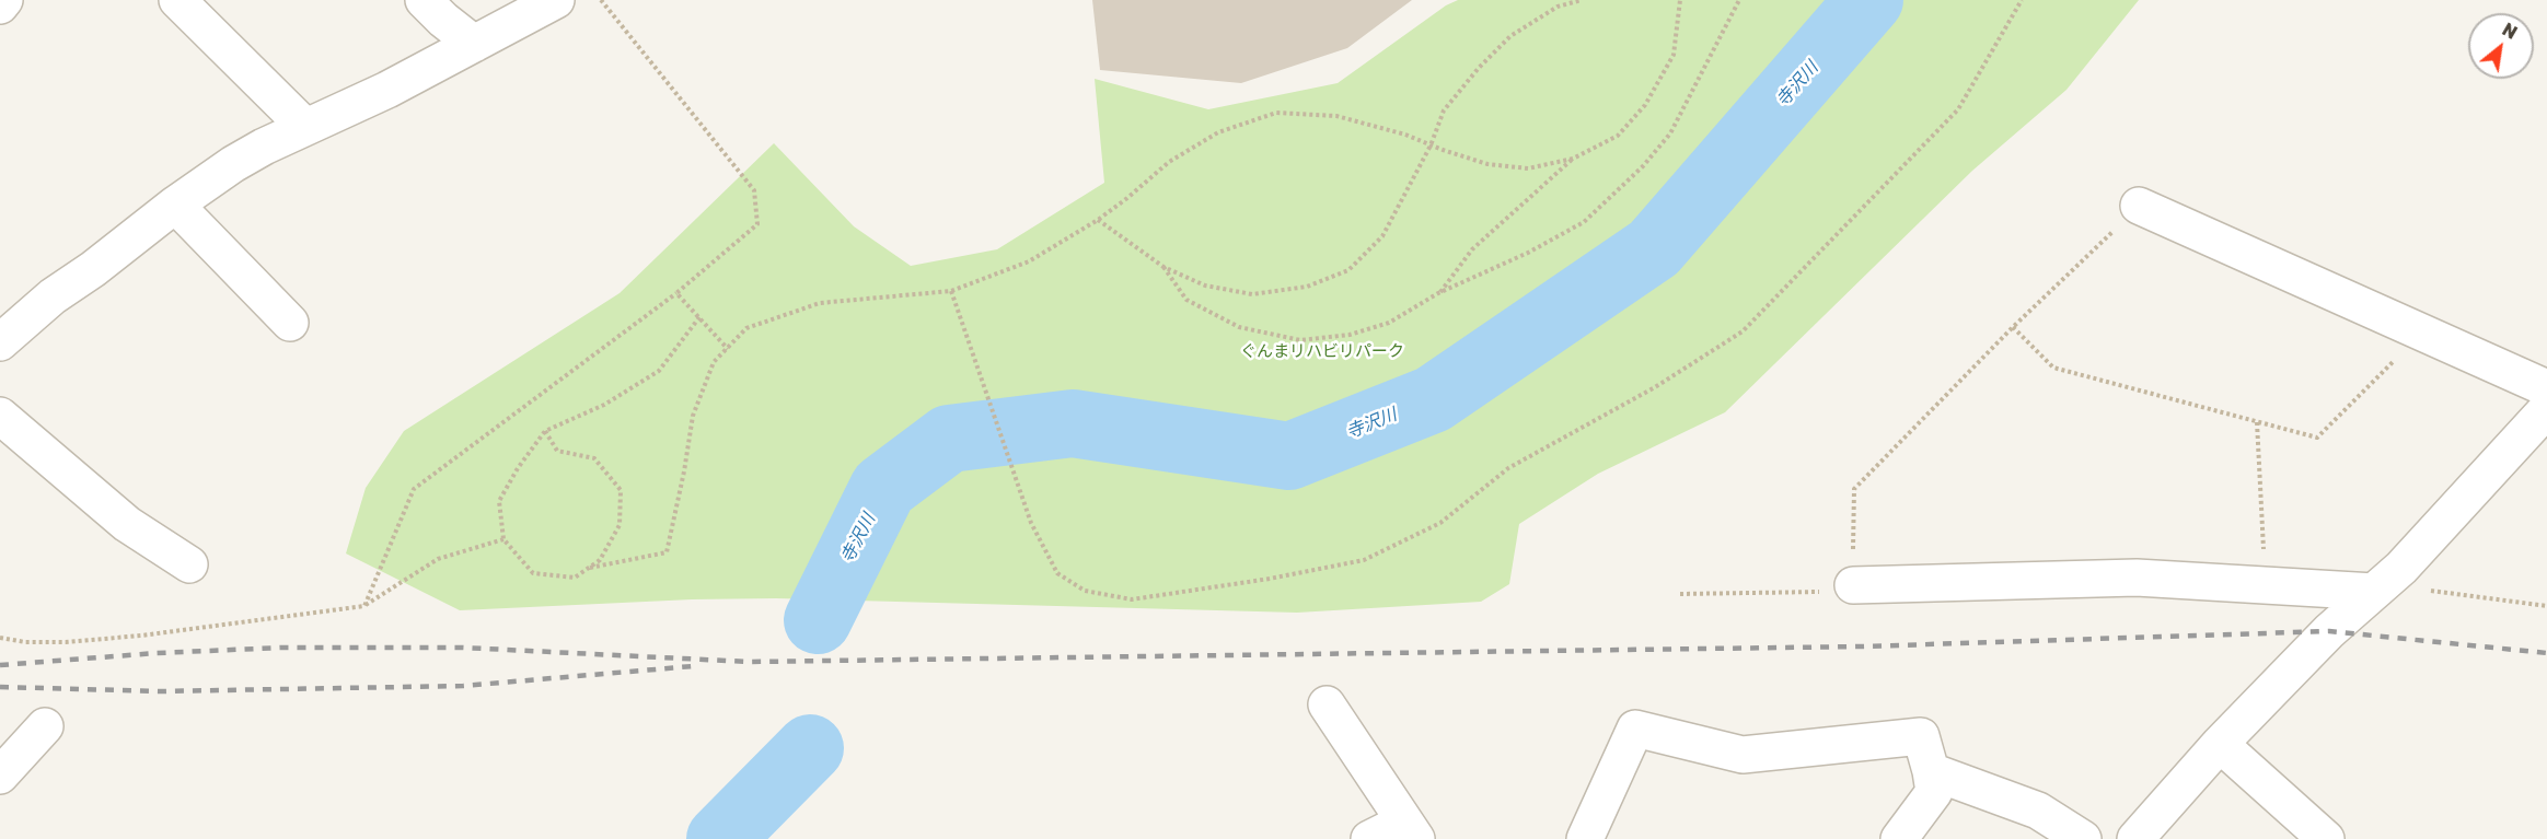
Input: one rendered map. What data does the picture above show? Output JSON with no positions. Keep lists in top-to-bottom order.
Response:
{
  "water": ["寺沢川"],
  "parks": ["ぐんまリハビリパーク"],
  "north": "top right"
}
